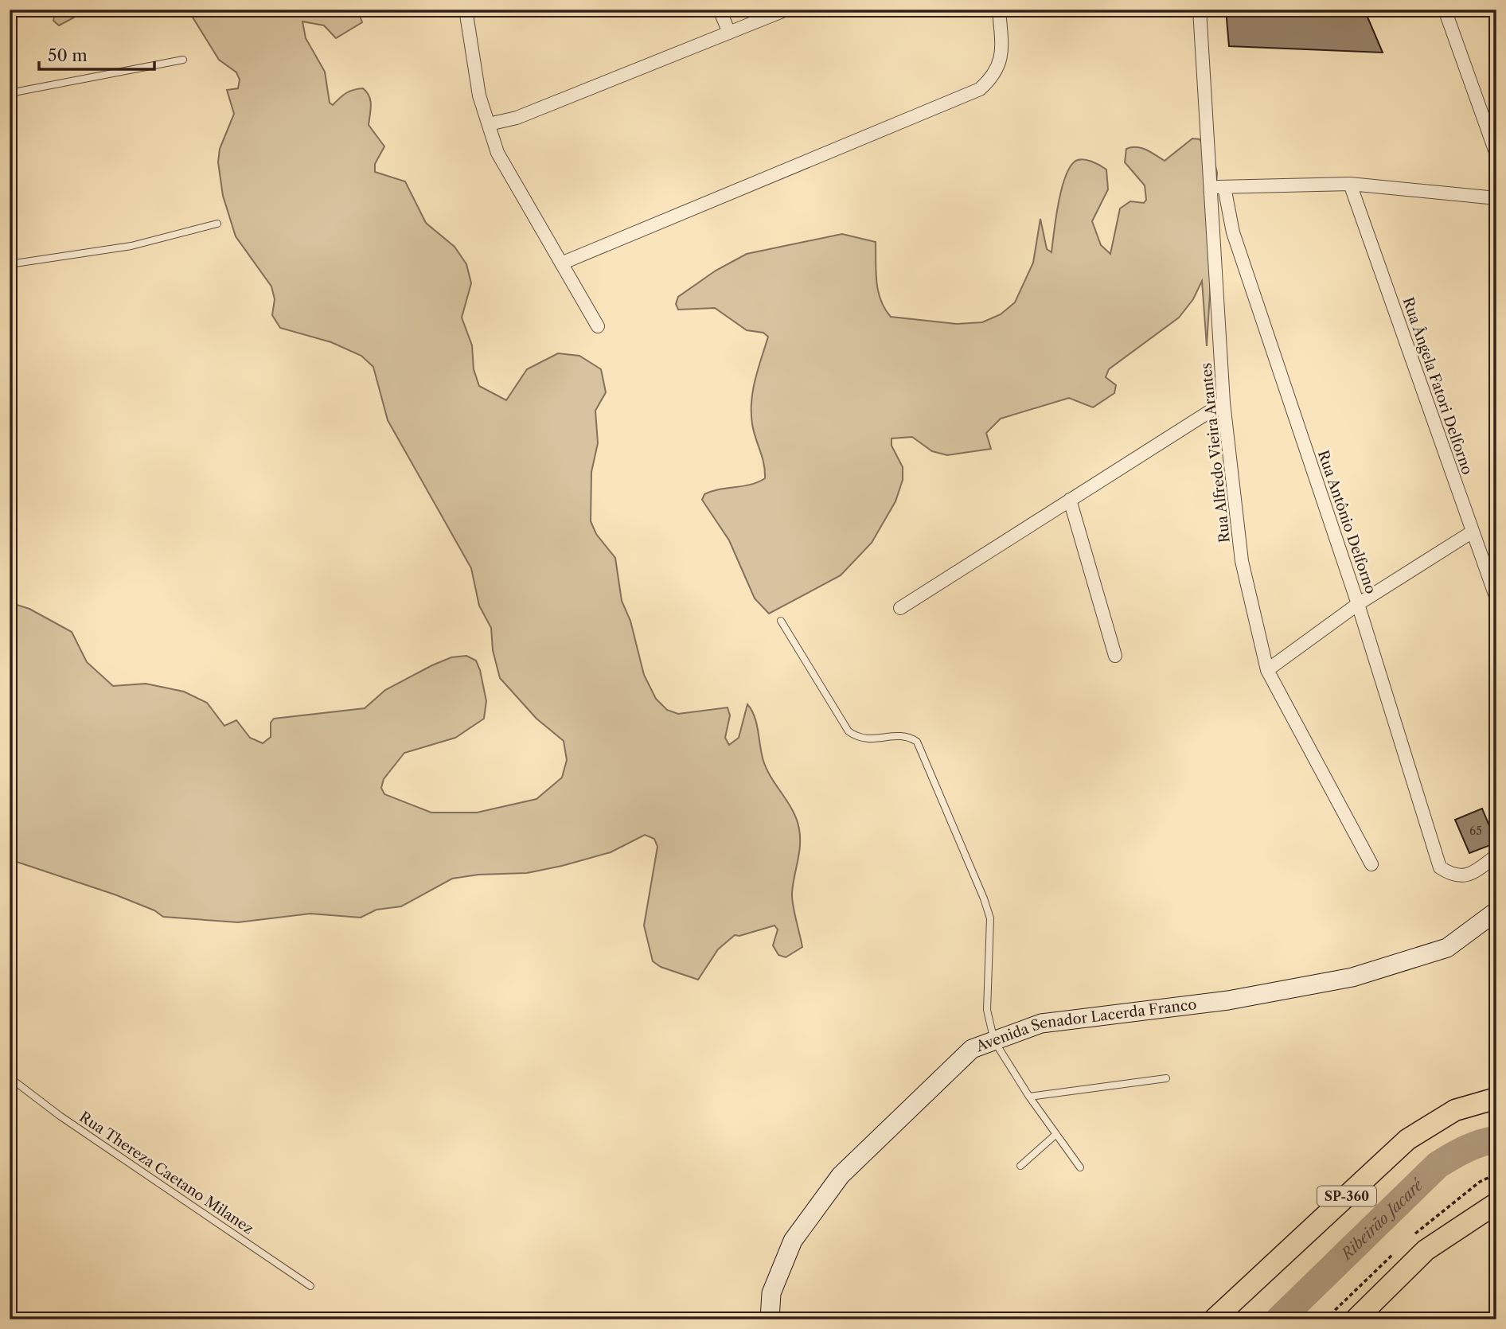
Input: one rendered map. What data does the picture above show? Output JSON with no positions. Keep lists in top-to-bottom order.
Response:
{
  "streets": {
    "main road": ["Avenida Senador Lacerda Franco", "SP-360"],
    "street": ["Rua Ângela Fatori Delforno", "Rua Alfredo Vieira Arantes", "Rua Antônio Delforno"],
    "lane": ["Rua Thereza Caetano Milanez"]
  },
  "water": ["Ribeirão Jacaré"],
  "house_numbers": ["65"],
  "scale_bar": "50 m"
}
